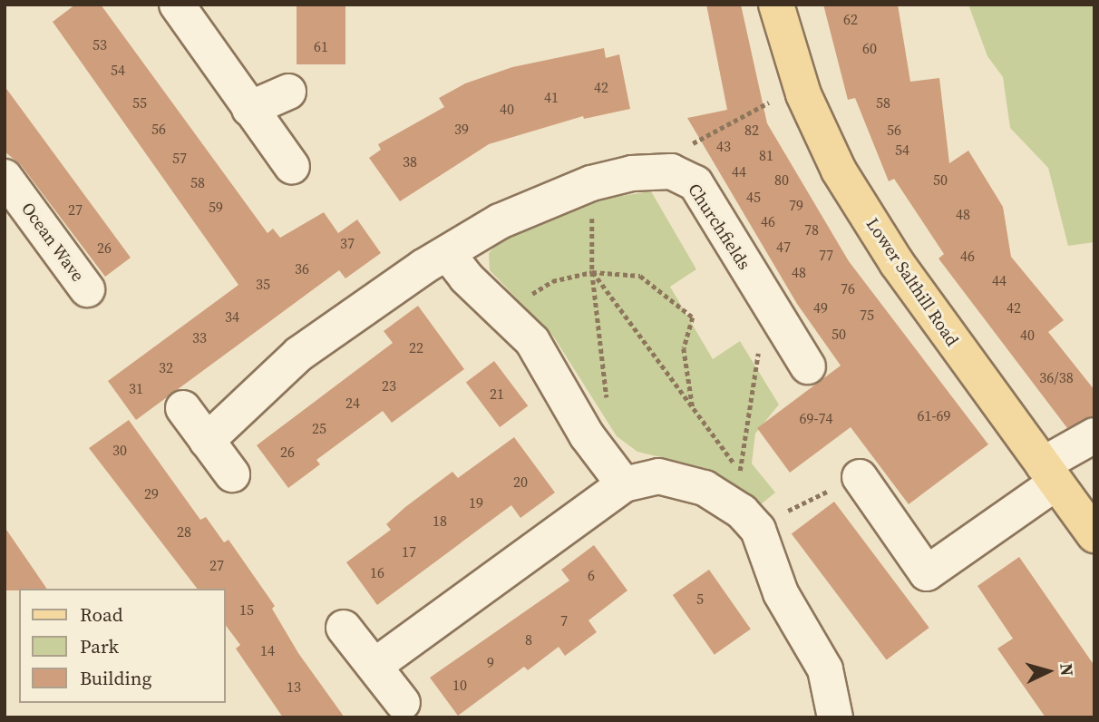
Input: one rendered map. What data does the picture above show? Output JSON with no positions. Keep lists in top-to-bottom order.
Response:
{
  "streets": {
    "main road": ["Lower Salthill Road"],
    "street": ["Churchfields", "Ocean Wave"]
  },
  "house_numbers": [
    "62",
    "53",
    "61",
    "60",
    "54",
    "42",
    "41",
    "55",
    "58",
    "40",
    "56",
    "39",
    "82",
    "56",
    "43",
    "54",
    "81",
    "57",
    "38",
    "44",
    "80",
    "50",
    "58",
    "45",
    "79",
    "59",
    "27",
    "48",
    "46",
    "78",
    "37",
    "47",
    "26",
    "77",
    "46",
    "36",
    "48",
    "44",
    "35",
    "76",
    "49",
    "42",
    "75",
    "34",
    "50",
    "40",
    "33",
    "22",
    "32",
    "36/38",
    "23",
    "31",
    "21",
    "24",
    "61-69",
    "69-74",
    "25",
    "30",
    "26",
    "20",
    "29",
    "19",
    "18",
    "28",
    "17",
    "27",
    "16",
    "6",
    "5",
    "15",
    "7",
    "8",
    "14",
    "9",
    "10",
    "13"
  ],
  "legend": ["Road", "Park", "Building"],
  "north": "right"
}
